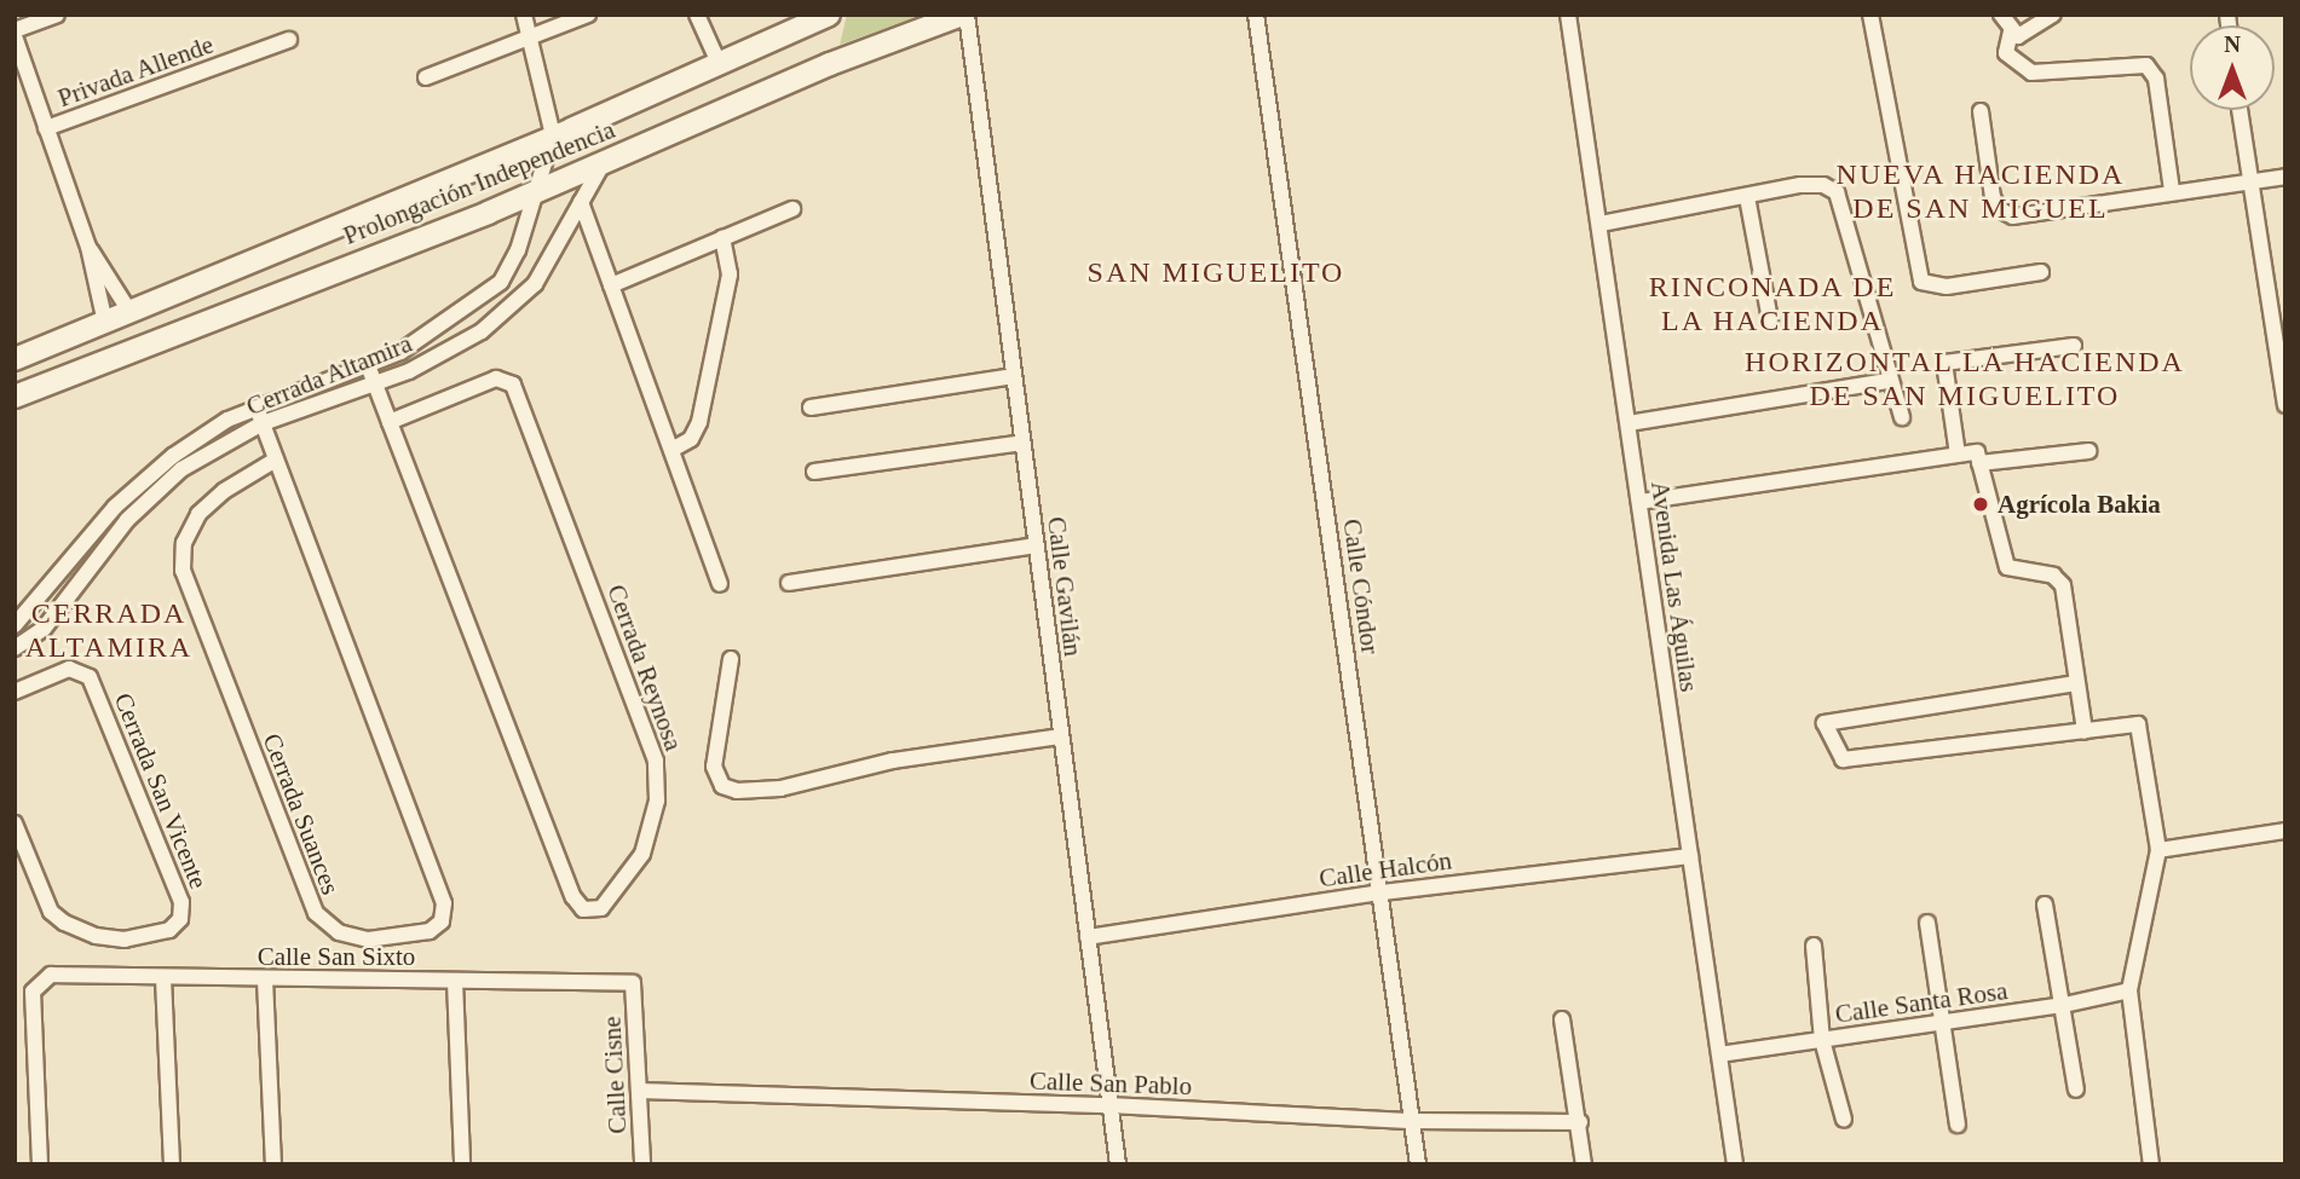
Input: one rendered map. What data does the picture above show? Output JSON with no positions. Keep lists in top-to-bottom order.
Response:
{
  "streets": {
    "street": [
      "Privada Allende",
      "Prolongación Independencia",
      "Cerrada Altamira",
      "Calle Gavilán",
      "Calle Cóndor",
      "Avenida Las Águilas",
      "Cerrada Reynosa",
      "Cerrada San Vicente",
      "Cerrada Suances",
      "Calle Halcón",
      "Calle San Sixto",
      "Calle Santa Rosa",
      "Calle Cisne",
      "Calle San Pablo"
    ]
  },
  "crossings": [
    ["Prolongación Independencia", "Cerrada Altamira"],
    ["Prolongación Independencia", "Calle Gavilán"],
    ["Cerrada Altamira", "Cerrada Reynosa"],
    ["Cerrada Altamira", "Cerrada Suances"],
    ["Calle Gavilán", "Calle Halcón"],
    ["Calle Gavilán", "Calle San Pablo"],
    ["Calle Cóndor", "Calle Halcón"],
    ["Calle Cóndor", "Calle San Pablo"],
    ["Avenida Las Águilas", "Calle Halcón"],
    ["Avenida Las Águilas", "Calle Santa Rosa"],
    ["Calle San Sixto", "Calle Cisne"],
    ["Calle Cisne", "Calle San Pablo"]
  ],
  "districts": [
    "NUEVA HACIENDA DE SAN MIGUEL",
    "SAN MIGUELITO",
    "RINCONADA DE LA HACIENDA",
    "HORIZONTAL LA HACIENDA DE SAN MIGUELITO",
    "CERRADA ALTAMIRA"
  ],
  "places": ["Agrícola Bakia"],
  "north": "top"
}
